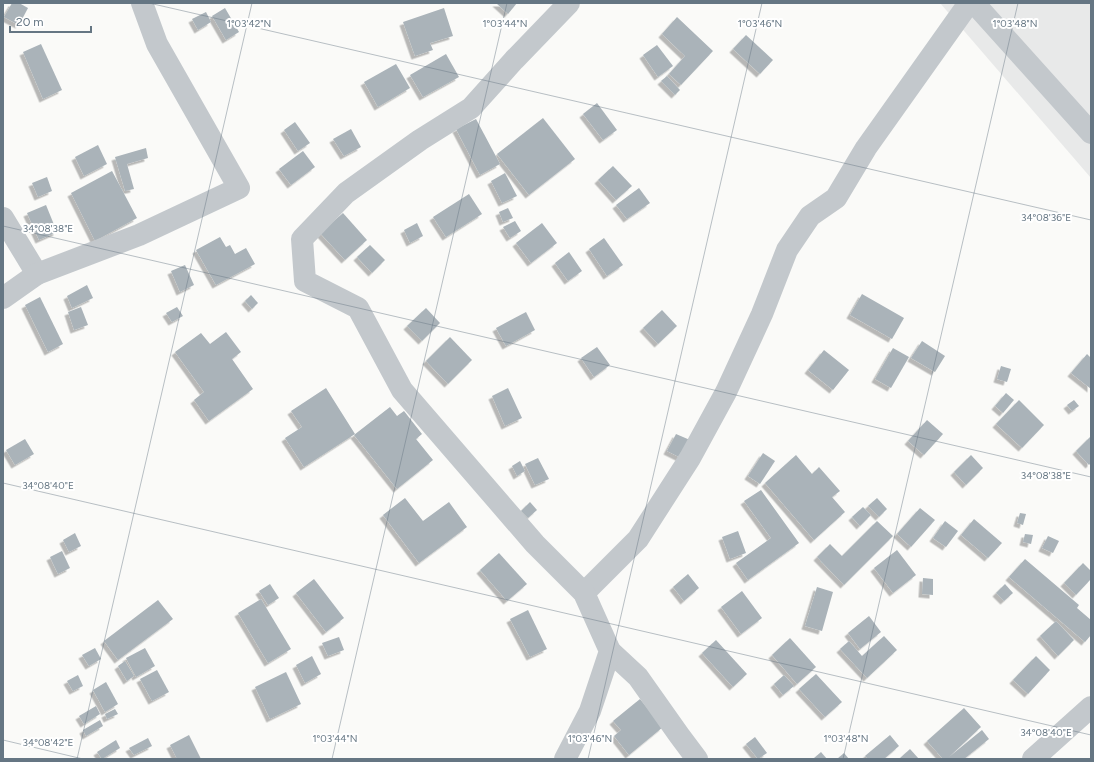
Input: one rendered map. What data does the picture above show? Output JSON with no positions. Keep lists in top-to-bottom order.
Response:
{
  "scale_bar": "20 m",
  "coordinates": [
    "1°03'42\"N",
    "1°03'44\"N",
    "1°03'46\"N",
    "1°03'48\"N",
    "34°08'36\"E",
    "34°08'38\"E",
    "34°08'40\"E",
    "34°08'42\"E"
  ]
}
